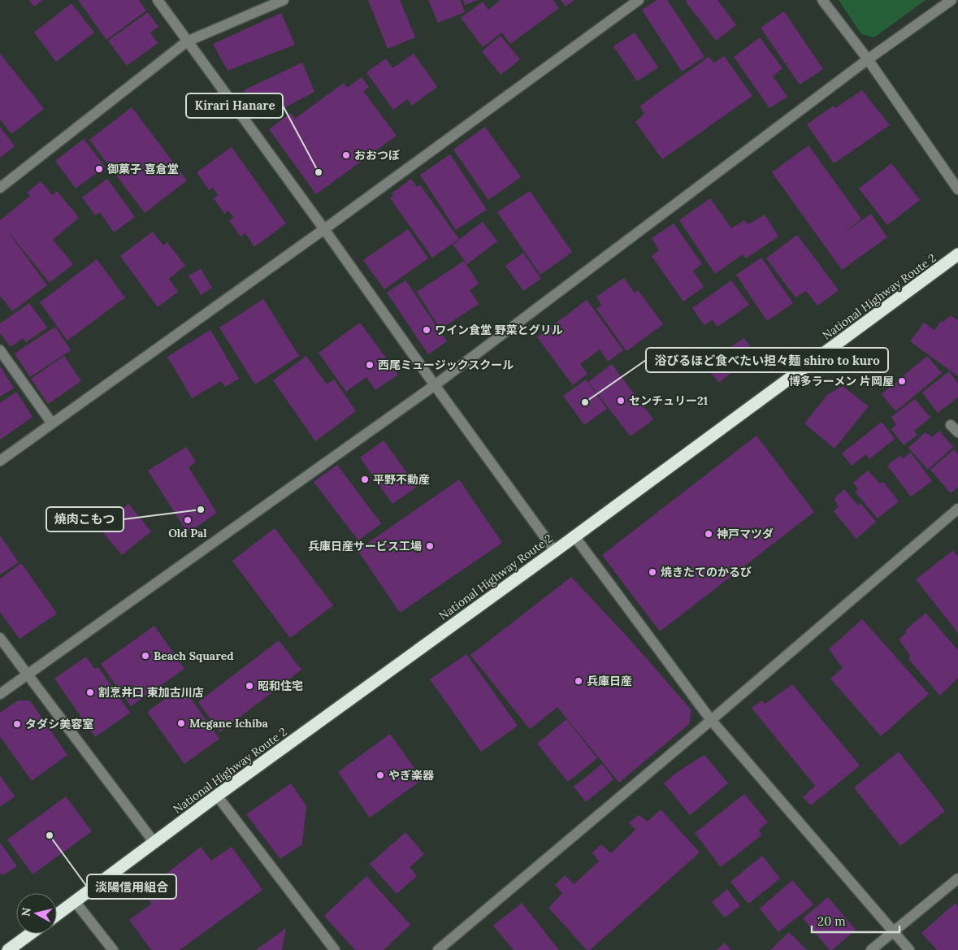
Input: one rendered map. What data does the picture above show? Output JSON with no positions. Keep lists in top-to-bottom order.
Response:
{
  "streets": {
    "highway": ["National Highway Route 2"]
  },
  "places": [
    "おおつぼ",
    "御菓子 喜倉堂",
    "Kirari Hanare",
    "ワイン食堂 野菜とグリル",
    "西尾ミュージックスクール",
    "博多ラーメン 片岡屋",
    "センチュリー21",
    "浴びるほど食べたい担々麺 shiro to kuro",
    "平野不動産",
    "焼肉こもつ",
    "Old Pal",
    "神戸マツダ",
    "兵庫日産サービス工場",
    "焼きたてのかるび",
    "Beach Squared",
    "兵庫日産",
    "昭和住宅",
    "割烹井口 東加古川店",
    "Megane Ichiba",
    "タダシ美容室",
    "やぎ楽器",
    "淡陽信用組合"
  ],
  "scale_bar": "20 m",
  "north": "left"
}
